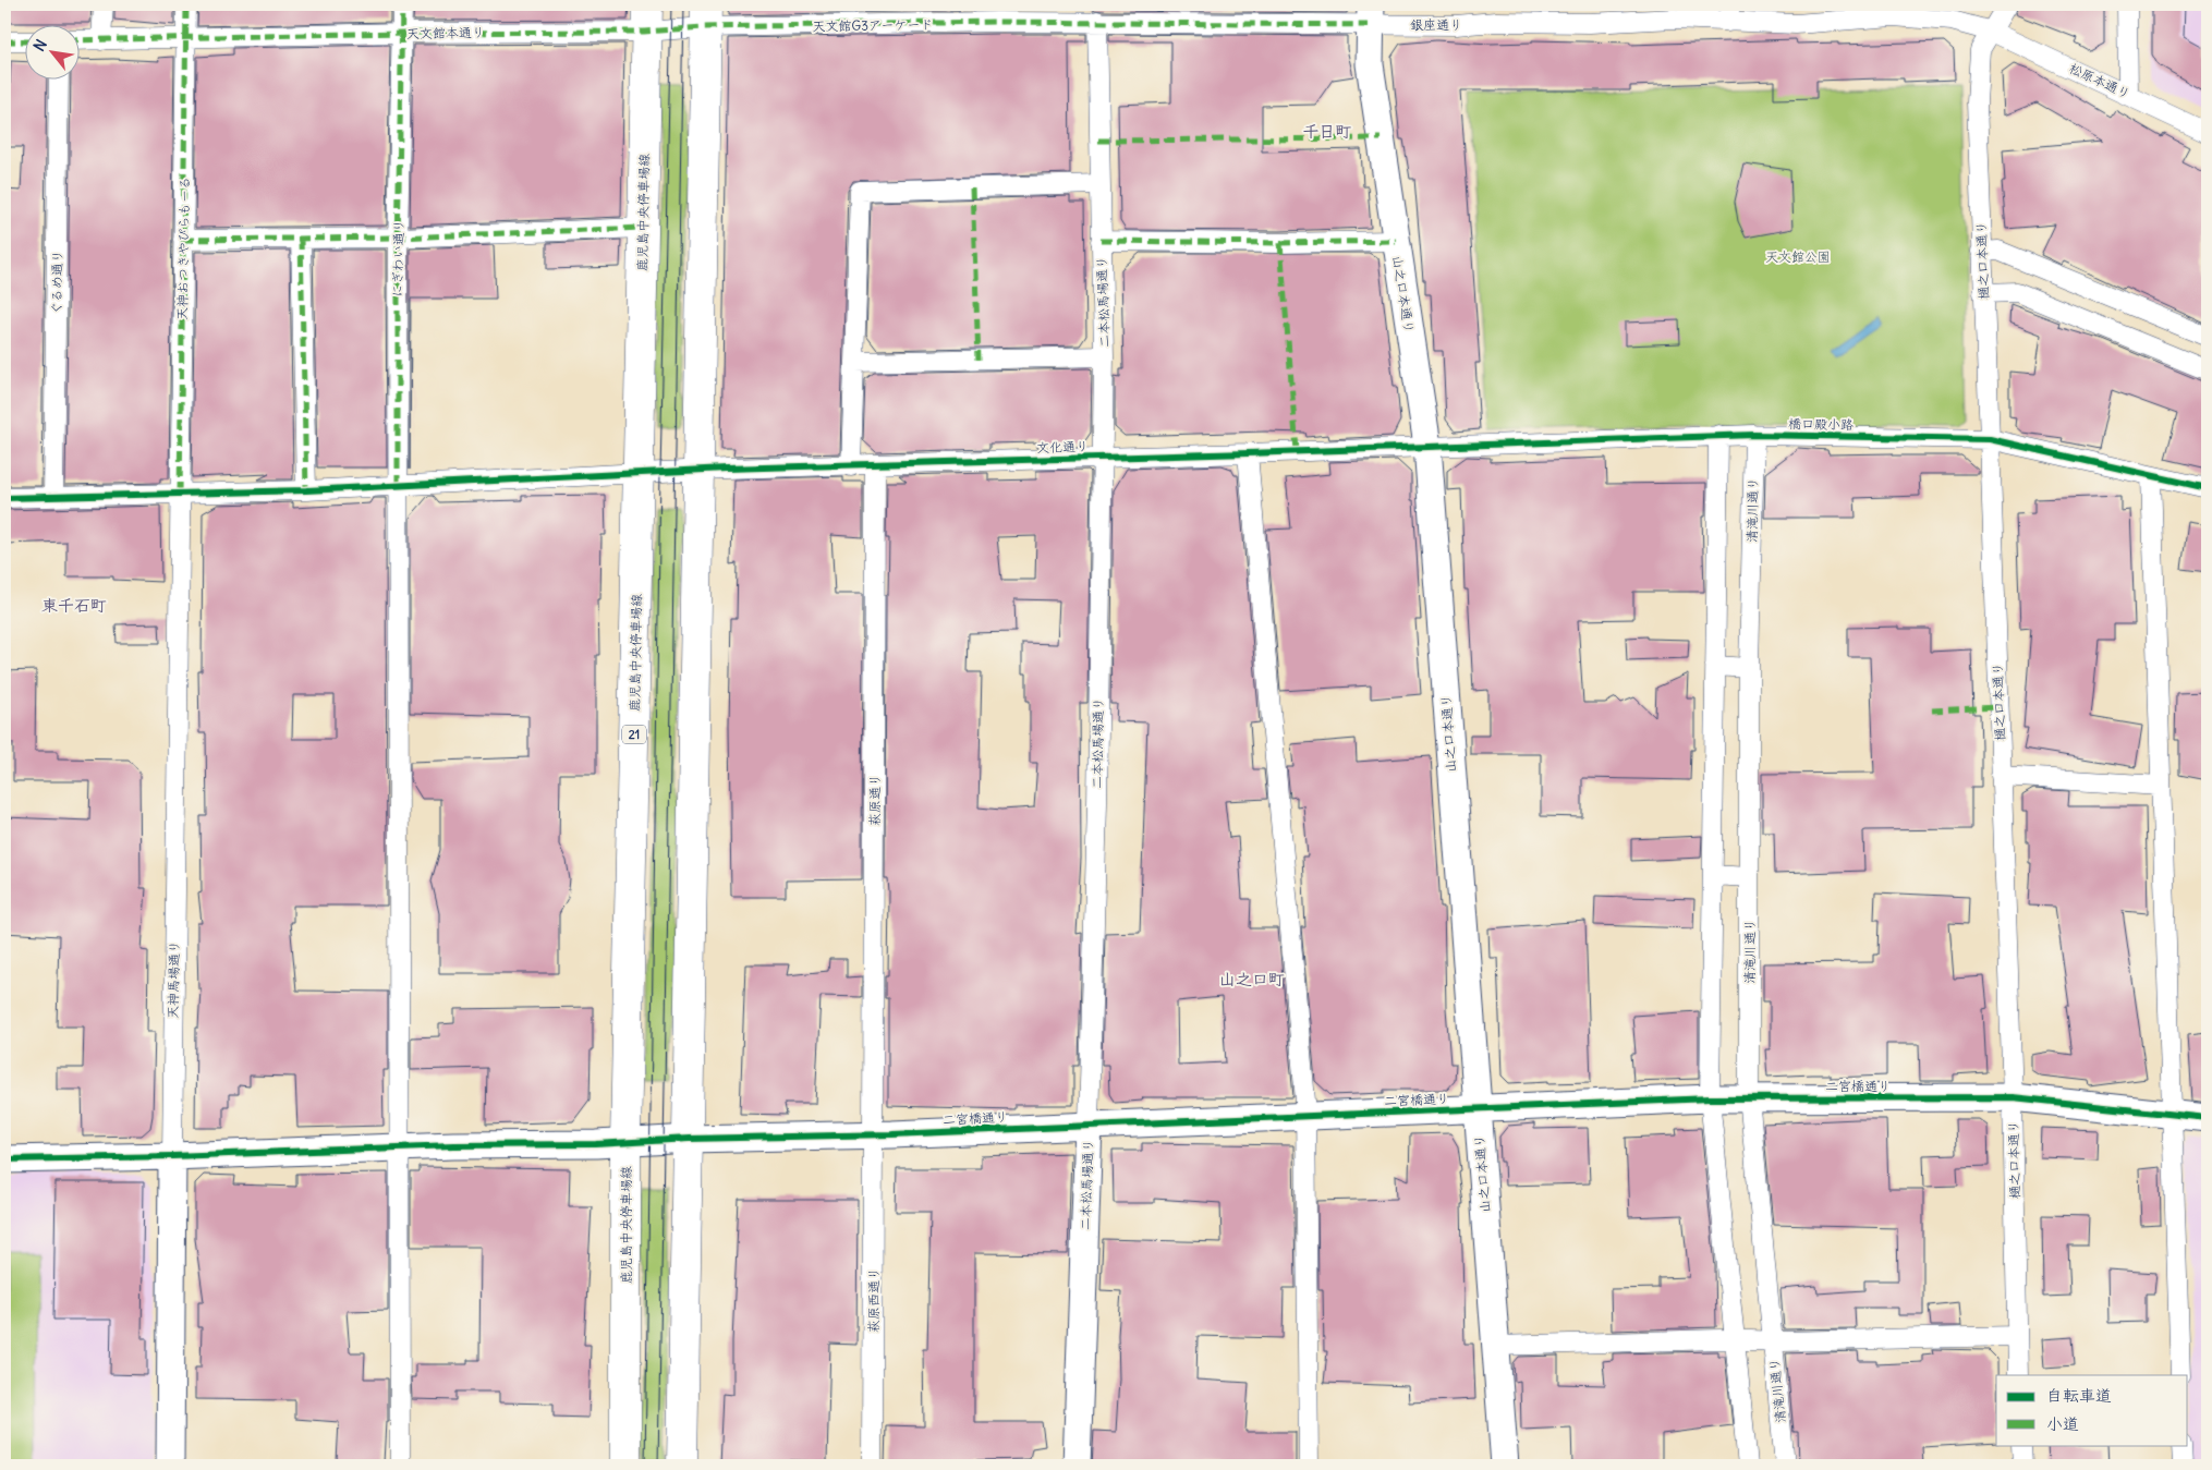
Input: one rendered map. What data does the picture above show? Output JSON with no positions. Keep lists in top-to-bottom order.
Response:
{
  "streets": {
    "main road": ["鹿児島中央停車場線", "21"],
    "street": [
      "銀座通り",
      "天文館G3アーケード",
      "天文館本通り",
      "松原本通り",
      "天神おつきやぴらもーる",
      "にぎわい通り",
      "樋之口本通り",
      "ぐるめ通り",
      "山之口本通り",
      "二本松馬場通り",
      "橋口殿小路",
      "文化通り",
      "清滝川通り",
      "萩原通り",
      "天神馬場通り",
      "二宮橋通り",
      "萩原西通り"
    ]
  },
  "crossings": [
    ["銀座通り", "天文館G3アーケード"],
    ["銀座通り", "松原本通り"],
    ["銀座通り", "樋之口本通り"],
    ["銀座通り", "山之口本通り"],
    ["天文館G3アーケード", "天文館本通り"],
    ["天文館G3アーケード", "山之口本通り"],
    ["天文館G3アーケード", "二本松馬場通り"],
    ["天文館本通り", "鹿児島中央停車場線"],
    ["天文館本通り", "天神おつきやぴらもーる"],
    ["天文館本通り", "にぎわい通り"],
    ["松原本通り", "樋之口本通り"],
    ["鹿児島中央停車場線", "文化通り"],
    ["鹿児島中央停車場線", "二宮橋通り"],
    ["天神おつきやぴらもーる", "文化通り"],
    ["天神おつきやぴらもーる", "天神馬場通り"],
    ["にぎわい通り", "文化通り"],
    ["にぎわい通り", "二宮橋通り"],
    ["樋之口本通り", "橋口殿小路"],
    ["樋之口本通り", "二宮橋通り"],
    ["ぐるめ通り", "文化通り"],
    ["山之口本通り", "橋口殿小路"],
    ["山之口本通り", "文化通り"],
    ["山之口本通り", "二宮橋通り"],
    ["二本松馬場通り", "文化通り"],
    ["二本松馬場通り", "二宮橋通り"],
    ["橋口殿小路", "文化通り"],
    ["橋口殿小路", "清滝川通り"],
    ["文化通り", "萩原通り"],
    ["文化通り", "天神馬場通り"],
    ["清滝川通り", "二宮橋通り"],
    ["萩原通り", "二宮橋通り"],
    ["萩原通り", "萩原西通り"],
    ["天神馬場通り", "二宮橋通り"],
    ["二宮橋通り", "萩原西通り"]
  ],
  "districts": ["千日町", "東千石町", "山之口町"],
  "parks": ["天文館公園"],
  "legend": ["自転車道", "小道"],
  "north": "top left"
}
